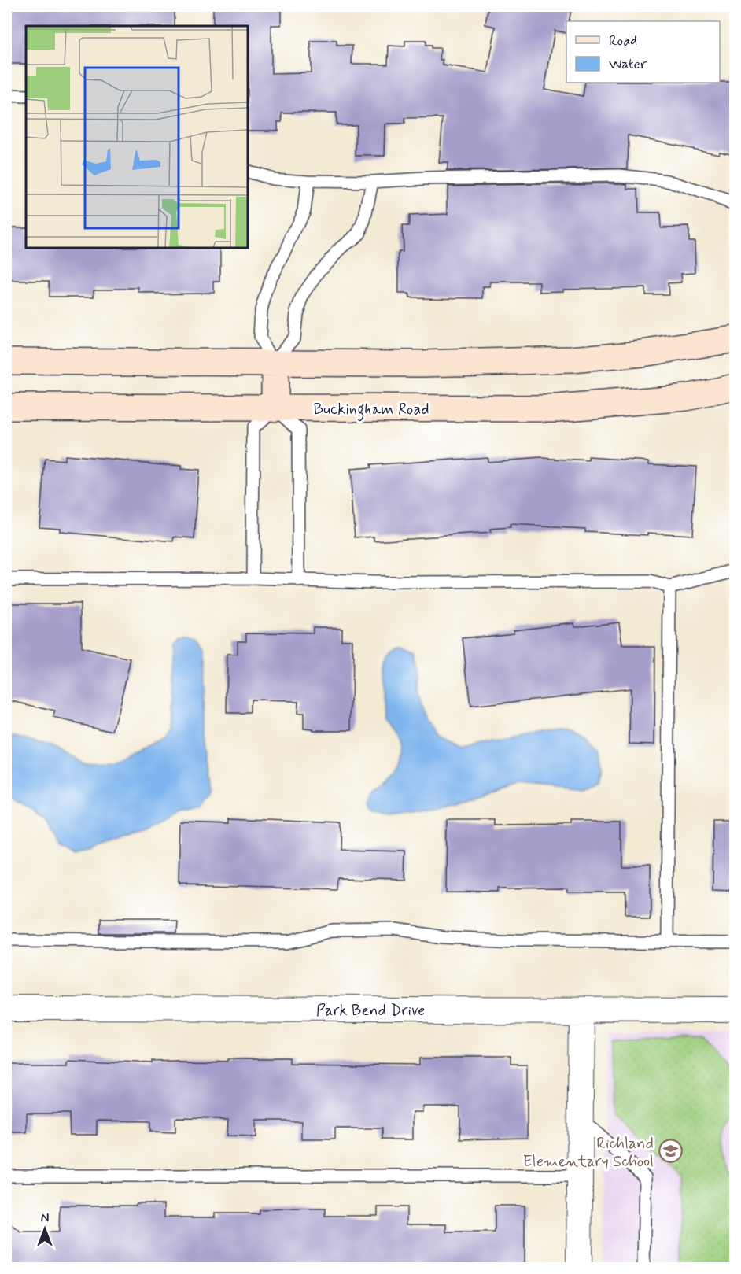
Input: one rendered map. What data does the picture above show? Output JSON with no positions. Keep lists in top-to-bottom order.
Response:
{
  "streets": {
    "street": ["Buckingham Road", "Park Bend Drive"]
  },
  "places": {
    "school or university": ["Richland Elementary School"]
  },
  "legend": ["Road", "Water"],
  "north": "top"
}
